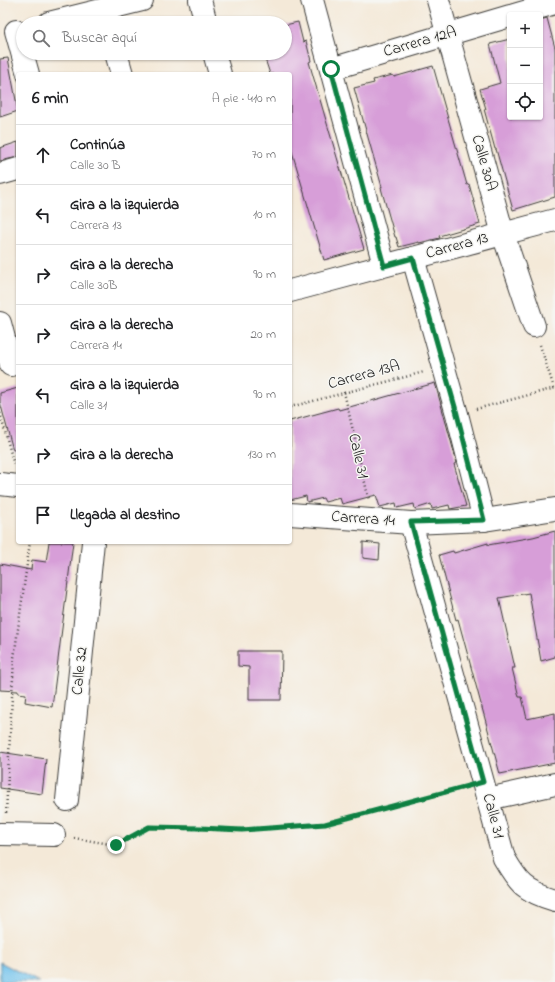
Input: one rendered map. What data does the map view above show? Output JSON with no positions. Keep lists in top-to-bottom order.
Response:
{
  "streets": {
    "street": [
      "Carrera 12A",
      "Calle 30A",
      "Carrera 13",
      "Calle 31",
      "Carrera 14",
      "Calle 32"
    ],
    "path": ["Carrera 13A"]
  },
  "crossings": [
    ["Carrera 12A", "Calle 30A"],
    ["Calle 30A", "Carrera 13"],
    ["Carrera 13A", "Calle 31"],
    ["Calle 31", "Carrera 14"]
  ],
  "page": {
    "map_buttons": ["+", "−"],
    "search": "Buscar aquí",
    "heading": ["6 min", "A pie · 410 m"],
    "list": [
      ["Continúa", "Calle 30 B", "70 m"],
      ["Gira a la izquierda", "Carrera 13", "10 m"],
      ["Gira a la derecha", "Calle 30B", "90 m"],
      ["Gira a la derecha", "Carrera 14", "20 m"],
      ["Gira a la izquierda", "Calle 31", "90 m"],
      ["Gira a la derecha", "130 m"],
      "Llegada al destino"
    ]
  }
}
